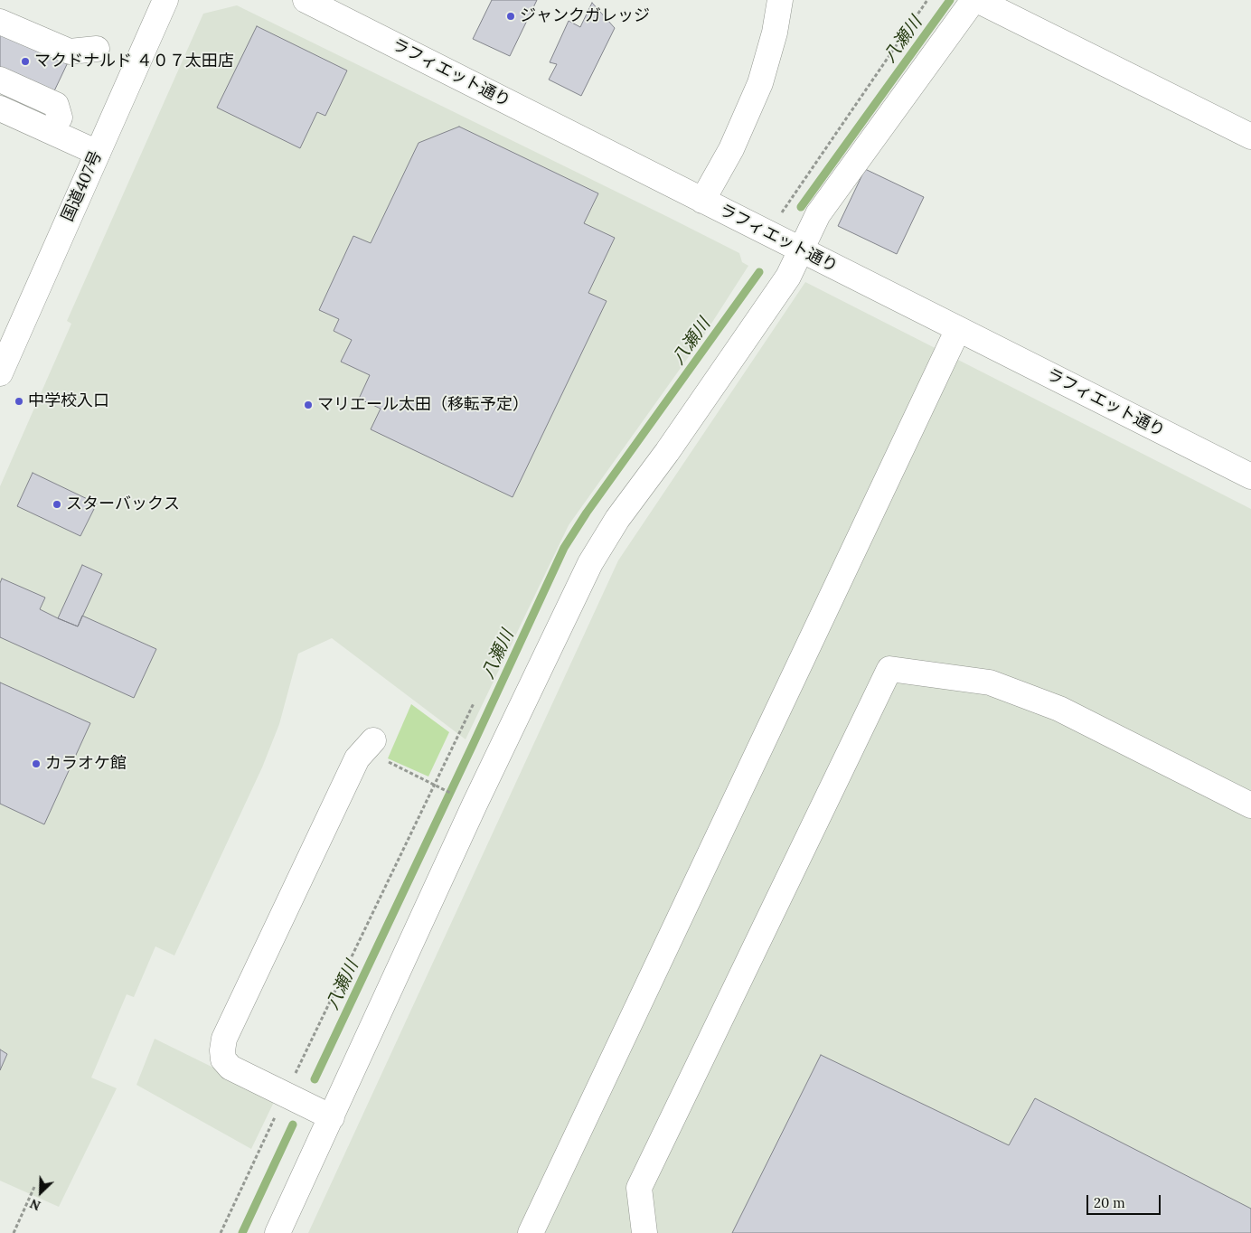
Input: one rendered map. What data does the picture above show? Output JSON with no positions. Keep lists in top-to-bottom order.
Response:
{
  "streets": {
    "main road": ["ラフィエット通り", "国道407号"]
  },
  "water": ["八瀬川"],
  "places": [
    "ジャンクガレッジ",
    "マクドナルド ４０７太田店",
    "中学校入口",
    "マリエール太田（移転予定）",
    "スターバックス",
    "カラオケ館"
  ],
  "scale_bar": "20 m",
  "north": "bottom left"
}
